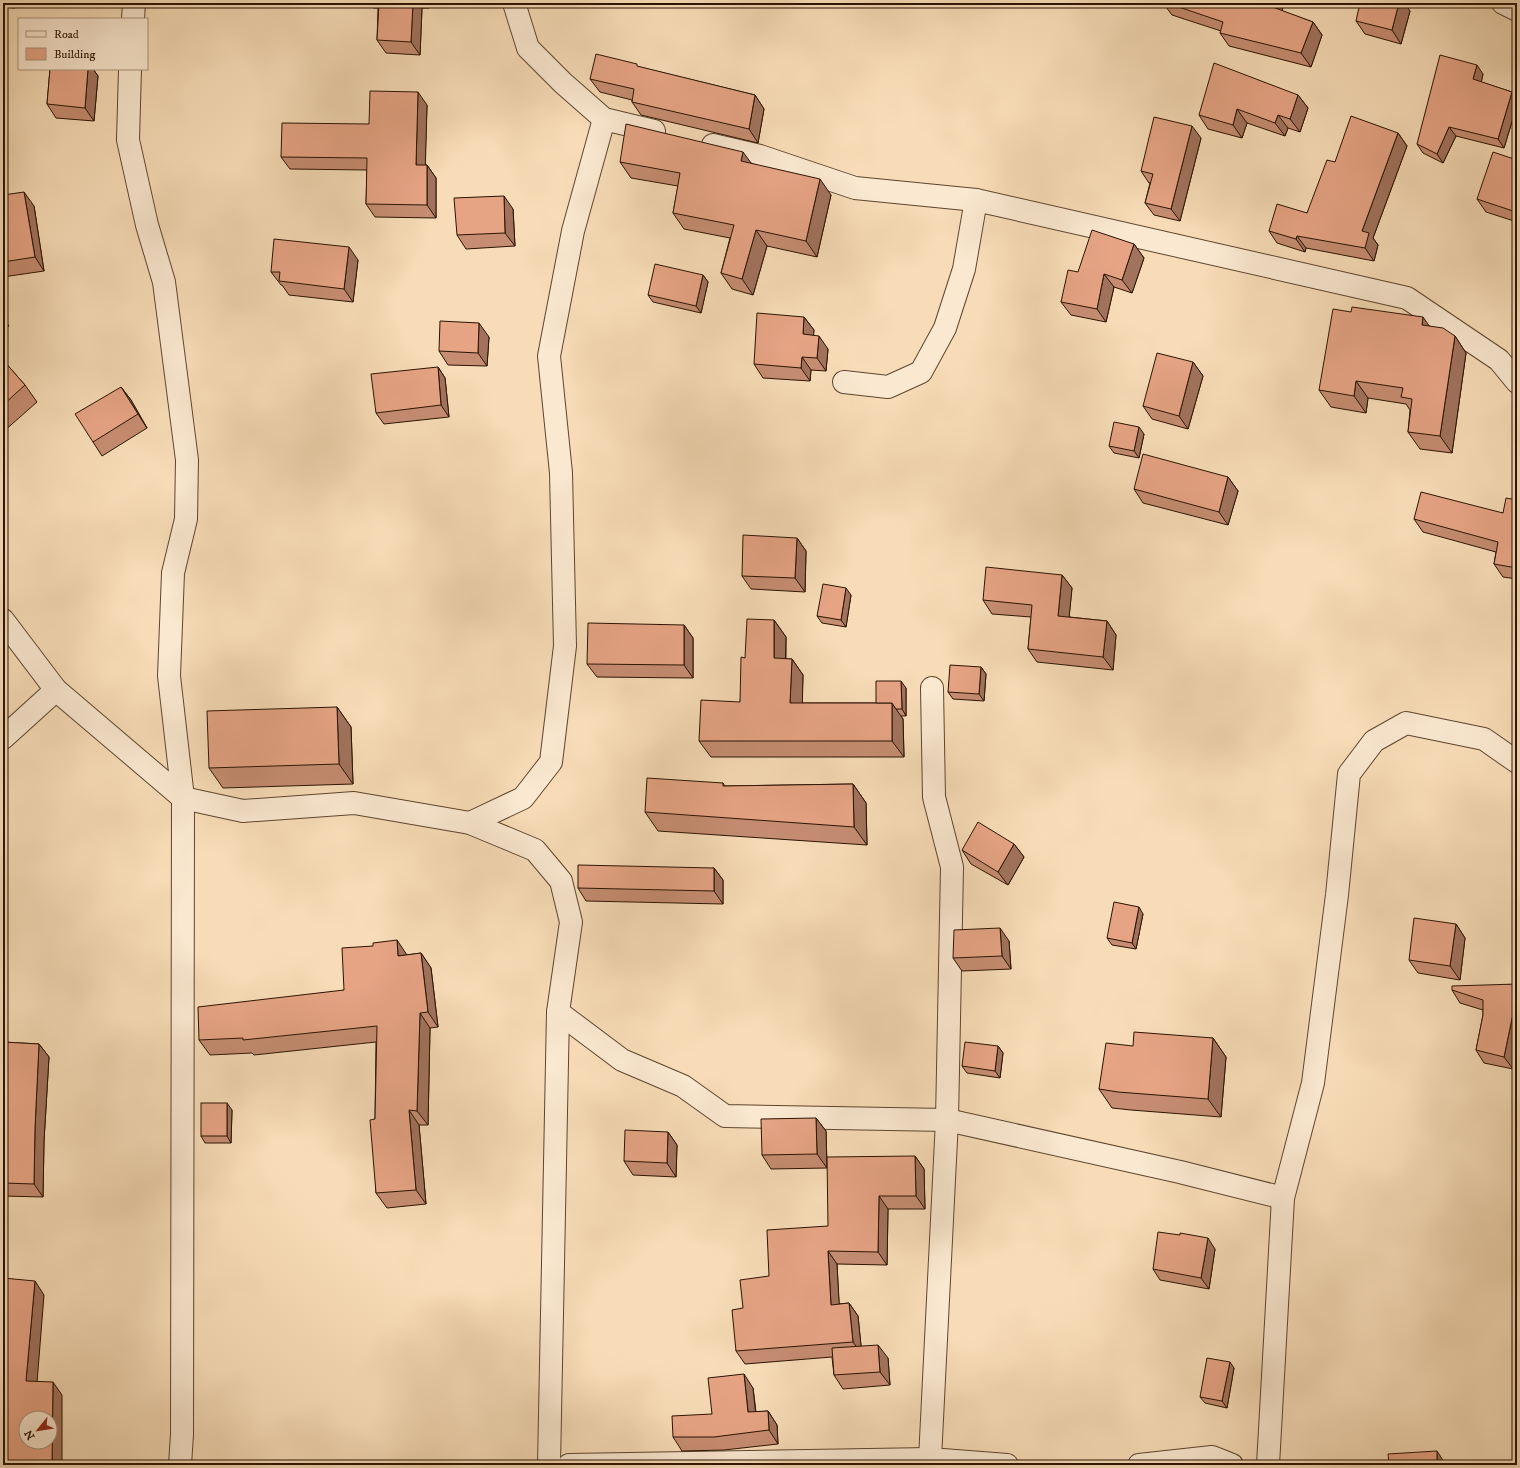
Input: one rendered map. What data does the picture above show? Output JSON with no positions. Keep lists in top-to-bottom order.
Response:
{
  "legend": ["Road", "Building"],
  "north": "bottom left"
}
